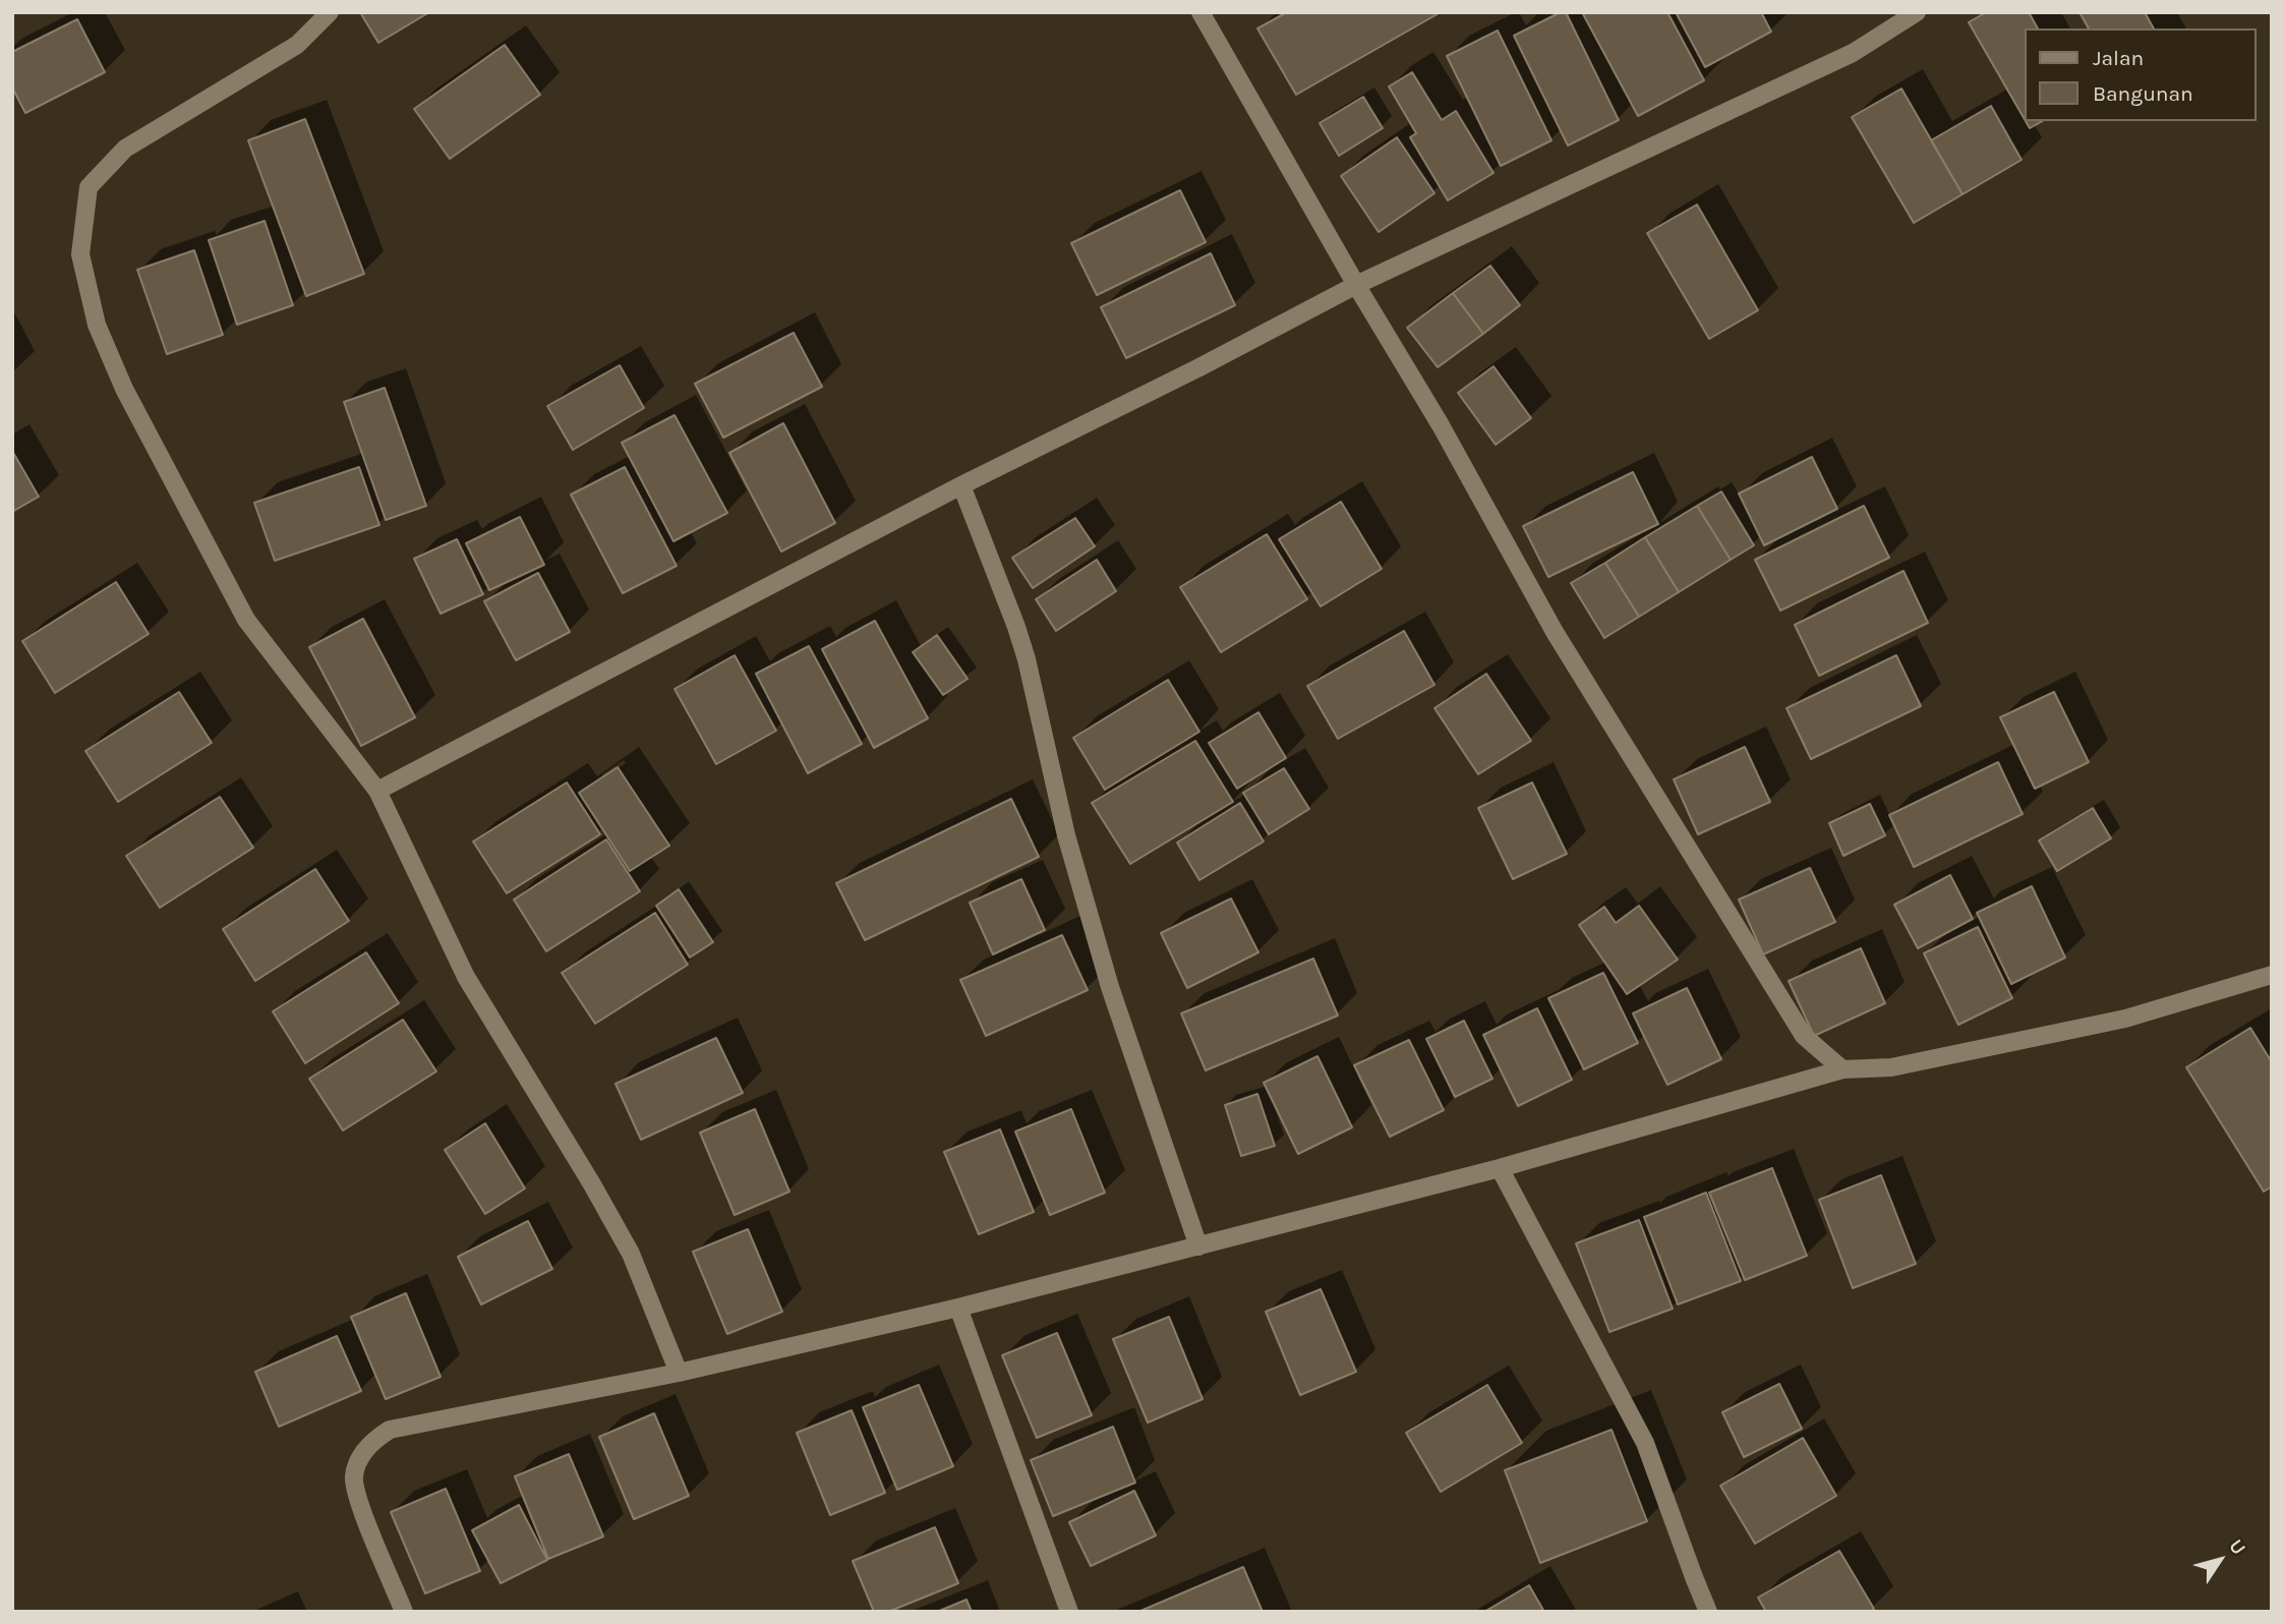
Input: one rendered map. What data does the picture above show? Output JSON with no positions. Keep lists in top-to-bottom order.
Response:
{
  "legend": ["Jalan", "Bangunan"],
  "north": "top right"
}
